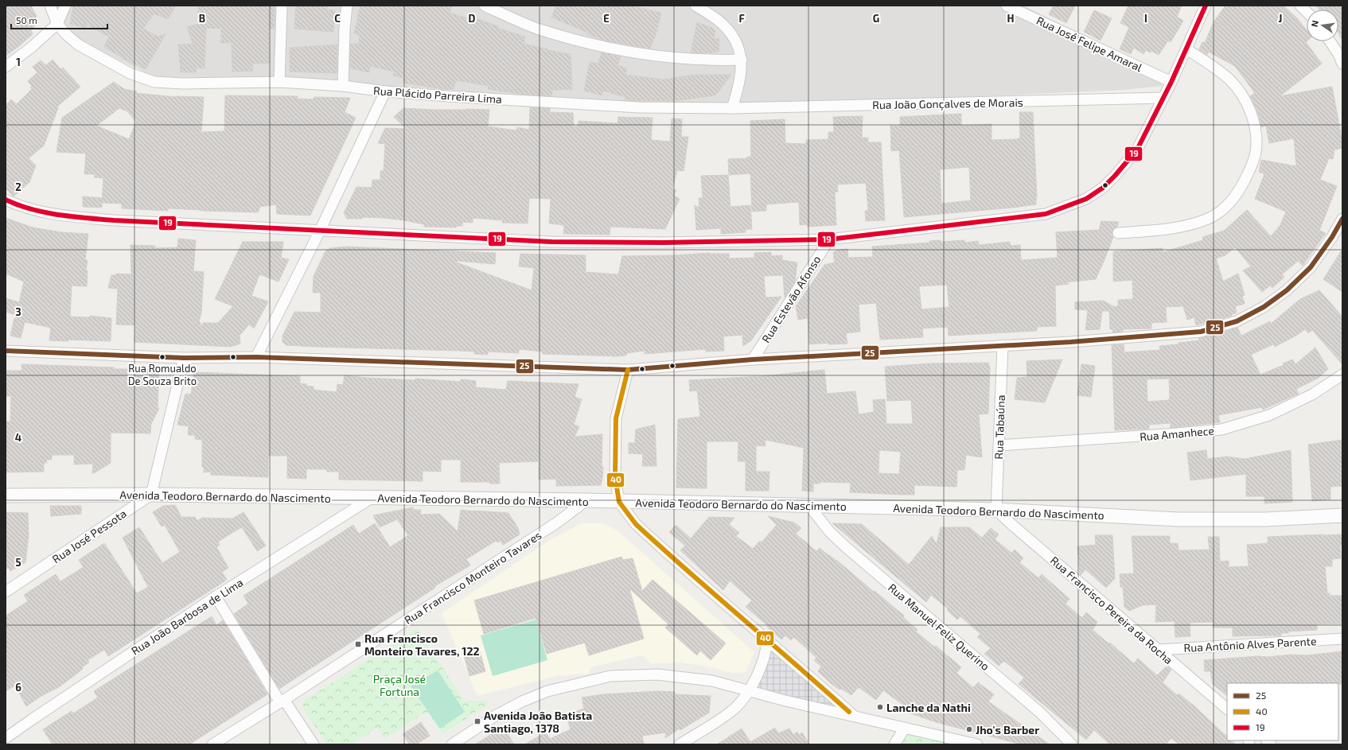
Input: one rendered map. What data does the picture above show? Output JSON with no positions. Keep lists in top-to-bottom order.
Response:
{
  "streets": {
    "street": [
      "Rua José Felipe Amaral",
      "Rua Plácido Parreira Lima",
      "Rua João Gonçalves de Morais",
      "Rua Estevão Afonso",
      "Rua Tabaúna",
      "Rua Amanhece",
      "Avenida Teodoro Bernardo do Nascimento",
      "Rua José Pessota",
      "Rua Francisco Monteiro Tavares",
      "Rua Francisco Pereira da Rocha",
      "Rua João Barbosa de Lima",
      "Rua Manuel Feliz Querino",
      "Rua Antônio Alves Parente"
    ]
  },
  "crossings": [
    ["Rua Plácido Parreira Lima", "Rua João Gonçalves de Morais"],
    ["Rua Tabaúna", "Rua Amanhece"],
    ["Rua Tabaúna", "Avenida Teodoro Bernardo do Nascimento"],
    ["Rua Tabaúna", "Rua Francisco Pereira da Rocha"],
    ["Avenida Teodoro Bernardo do Nascimento", "Rua José Pessota"],
    ["Avenida Teodoro Bernardo do Nascimento", "Rua Francisco Monteiro Tavares"],
    ["Avenida Teodoro Bernardo do Nascimento", "Rua Francisco Pereira da Rocha"],
    ["Avenida Teodoro Bernardo do Nascimento", "Rua João Barbosa de Lima"],
    ["Avenida Teodoro Bernardo do Nascimento", "Rua Manuel Feliz Querino"],
    ["Rua Francisco Pereira da Rocha", "Rua Antônio Alves Parente"]
  ],
  "parks": ["Praça José Fortuna"],
  "places": {
    "other": ["Rua Romualdo De Souza Brito", "Lanche da Nathi", "Jho's Barber"],
    "transit": ["Rua Francisco Monteiro Tavares, 122", "Avenida João Batista Santiago, 1378"]
  },
  "lines": ["transit line 19", "transit line 25", "transit line 40"],
  "legend": ["25", "40", "19"],
  "scale_bar": "50 m",
  "north": "left",
  "grid": {
    "columns": [
      "B",
      "C",
      "D",
      "E",
      "F",
      "G",
      "H",
      "I",
      "J"
    ],
    "rows": [
      "1",
      "2",
      "3",
      "4",
      "5",
      "6"
    ]
  }
}
